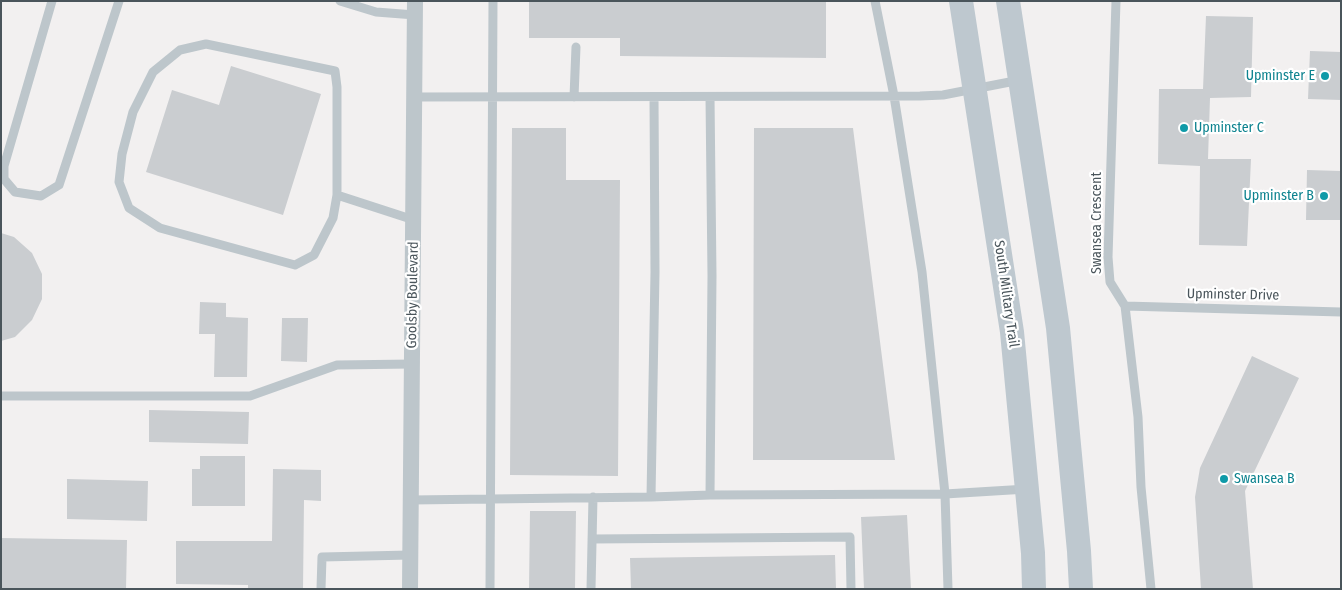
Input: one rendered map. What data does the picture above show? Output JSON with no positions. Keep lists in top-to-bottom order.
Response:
{
  "streets": {
    "street": ["South Military Trail", "Goolsby Boulevard"],
    "lane": ["Swansea Crescent", "Upminster Drive"]
  },
  "crossings": [
    ["Swansea Crescent", "Upminster Drive"]
  ],
  "places": [
    "Upminster E",
    "Upminster C",
    "Upminster B",
    "Swansea B"
  ]
}
